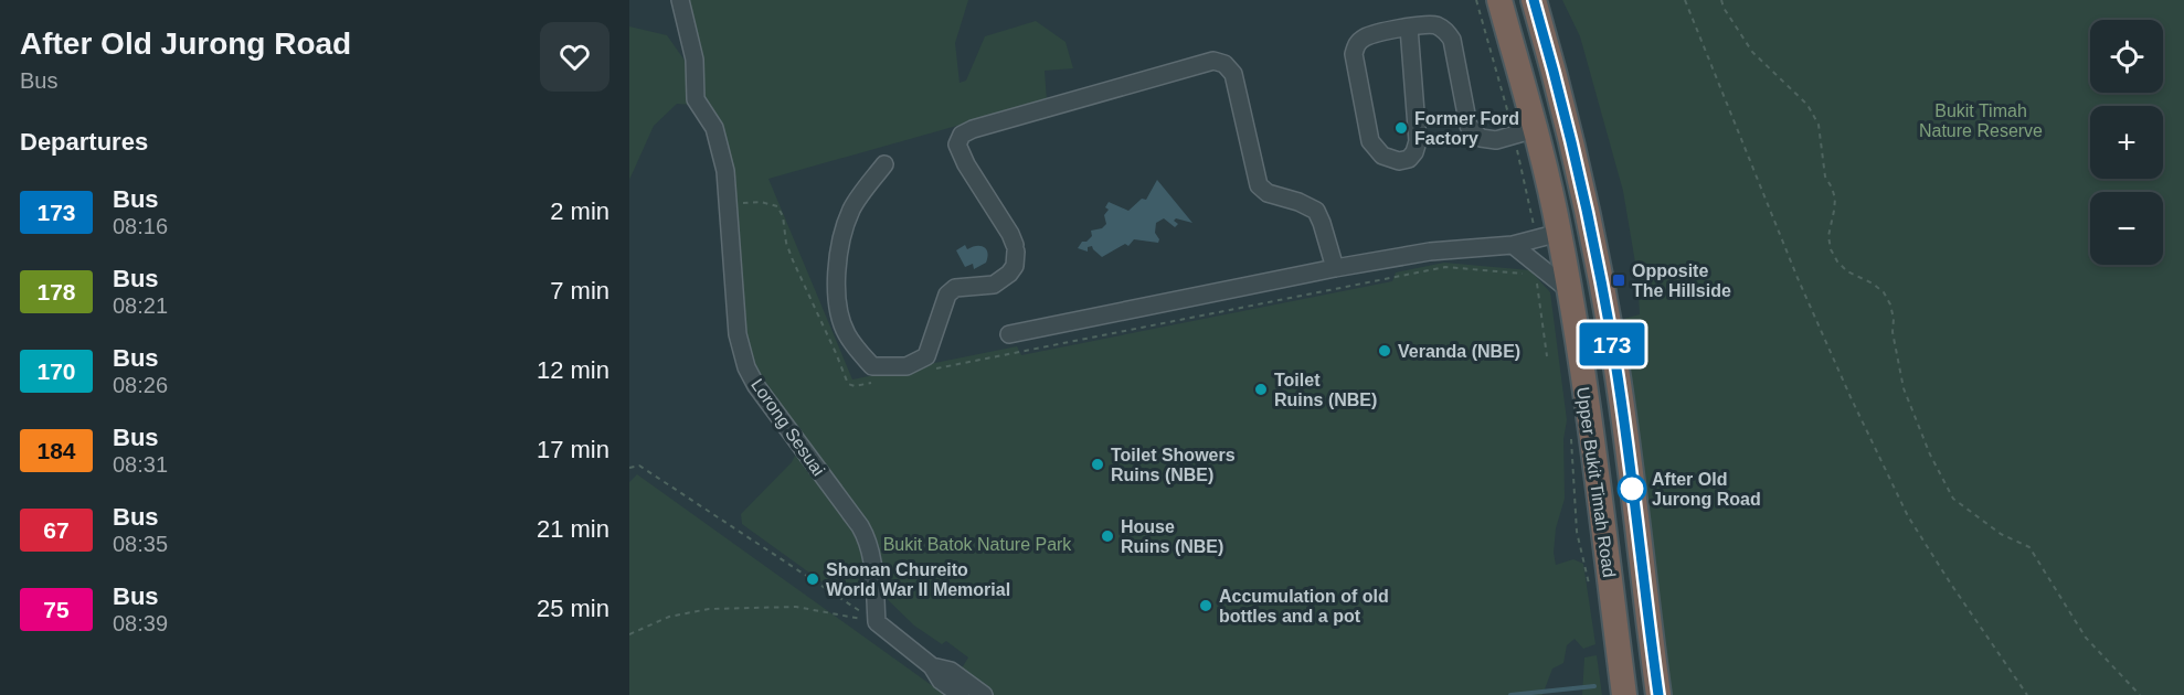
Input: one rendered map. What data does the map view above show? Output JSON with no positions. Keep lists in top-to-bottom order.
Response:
{
  "streets": {
    "highway": ["Upper Bukit Timah Road"],
    "street": ["Lorong Sesuai"]
  },
  "parks": ["Bukit Timah Nature Reserve", "Bukit Batok Nature Park"],
  "places": {
    "other": [
      "Former Ford Factory",
      "Veranda (NBE)",
      "Toilet Ruins (NBE)",
      "Toilet Showers Ruins (NBE)",
      "After Old Jurong Road",
      "House Ruins (NBE)",
      "Shonan Chureito World War II Memorial",
      "Accumulation of old bottles and a pot"
    ],
    "transit": ["Opposite The Hillside"]
  },
  "lines": ["bus line 173"],
  "page": {
    "heading": [
      ["After Old Jurong Road", "Bus"],
      "Departures"
    ],
    "on_map": "173",
    "map_buttons": ["+", "−"],
    "list": [
      {
        "mark": "173",
        "name": "Bus",
        "note": "08:16",
        "value": "2 min"
      },
      {
        "mark": "178",
        "name": "Bus",
        "note": "08:21",
        "value": "7 min"
      },
      {
        "mark": "170",
        "name": "Bus",
        "note": "08:26",
        "value": "12 min"
      },
      {
        "mark": "184",
        "name": "Bus",
        "note": "08:31",
        "value": "17 min"
      },
      {
        "mark": "67",
        "name": "Bus",
        "note": "08:35",
        "value": "21 min"
      },
      {
        "mark": "75",
        "name": "Bus",
        "note": "08:39",
        "value": "25 min"
      }
    ]
  }
}
